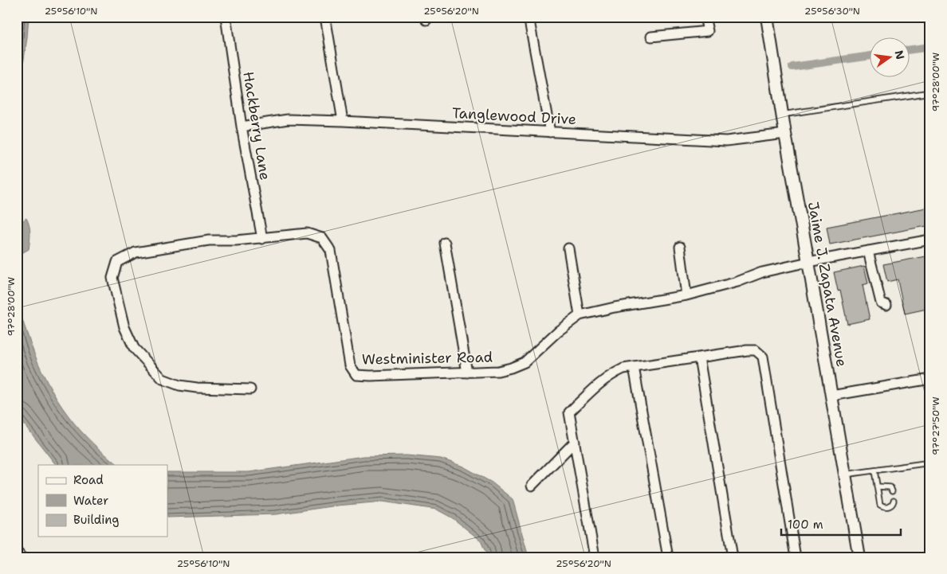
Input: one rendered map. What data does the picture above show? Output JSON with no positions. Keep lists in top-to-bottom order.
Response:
{
  "streets": {
    "street": [
      "Tanglewood Drive",
      "Hackberry Lane",
      "Jaime J. Zapata Avenue",
      "Westminister Road"
    ]
  },
  "crossings": [
    ["Tanglewood Drive", "Hackberry Lane"],
    ["Tanglewood Drive", "Jaime J. Zapata Avenue"],
    ["Hackberry Lane", "Westminister Road"],
    ["Jaime J. Zapata Avenue", "Westminister Road"]
  ],
  "legend": ["Road", "Water", "Building"],
  "scale_bar": "100 m",
  "north": "right",
  "coordinates": [
    "25°56'10\"N",
    "25°56'20\"N",
    "25°56'30\"N",
    "97°28'00\"W",
    "97°27'50\"W"
  ]
}
